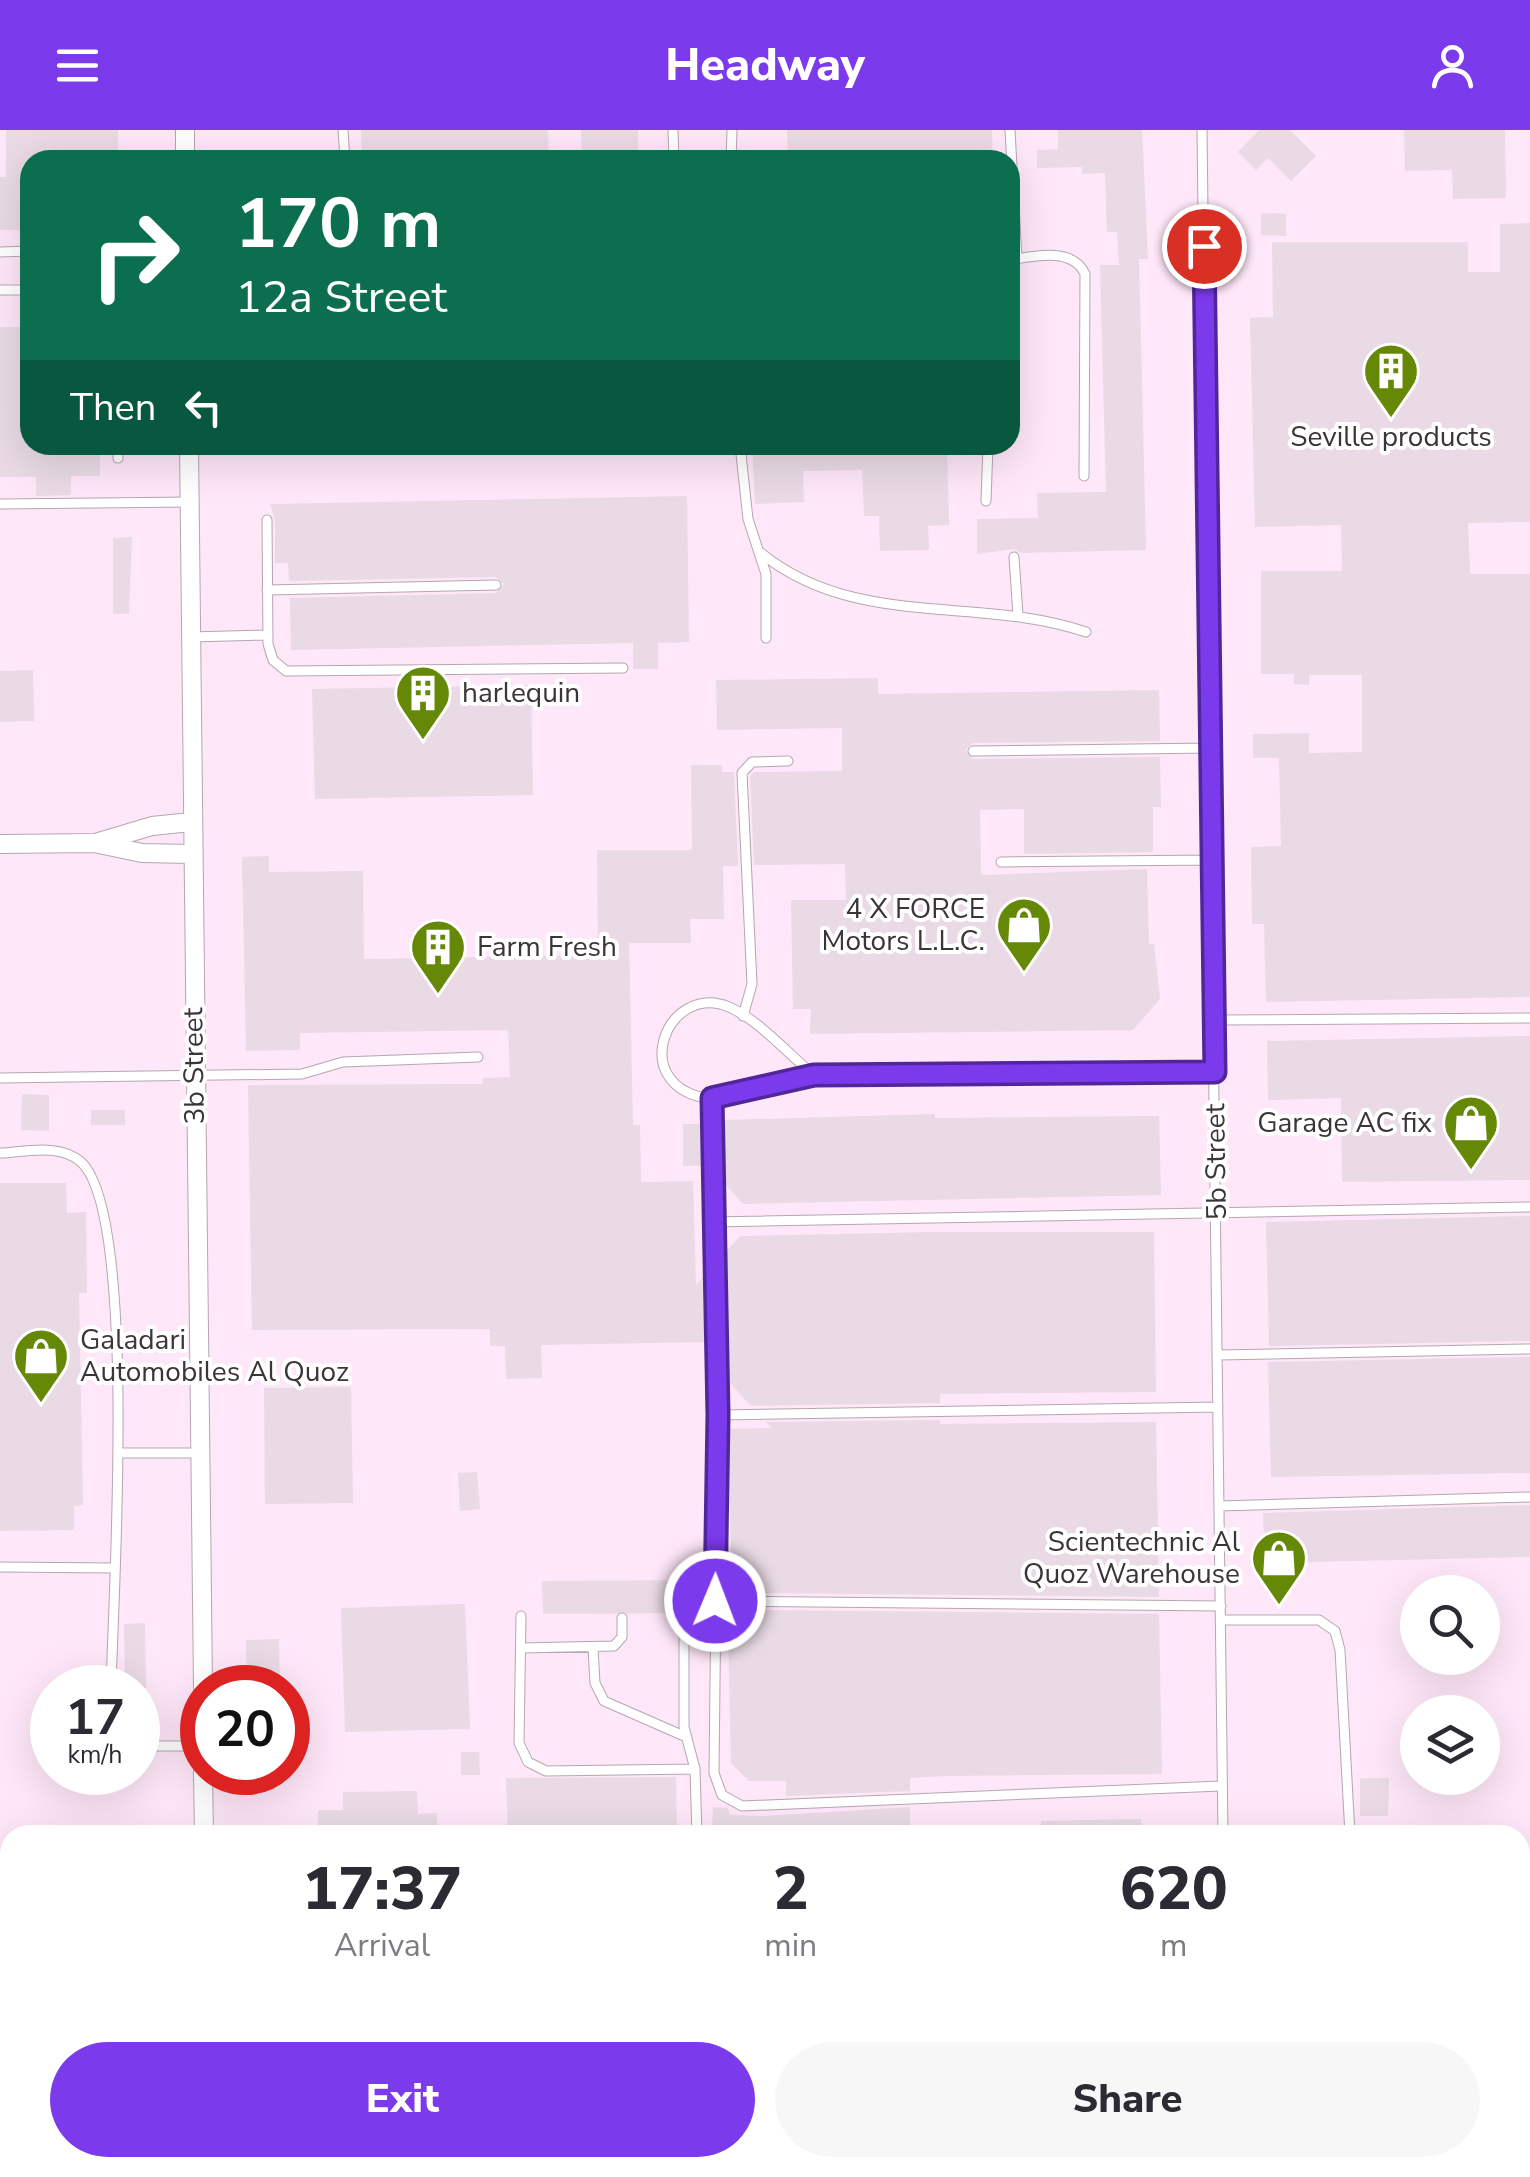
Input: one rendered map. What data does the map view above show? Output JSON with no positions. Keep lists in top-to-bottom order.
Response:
{
  "streets": {
    "street": ["3b Street"],
    "lane": ["5b Street"]
  },
  "places": {
    "building": ["Seville products", "harlequin", "Farm Fresh"],
    "shop": [
      "4 X FORCE Motors L.L.C.",
      "Garage AC fix",
      "Galadari Automobiles Al Quoz",
      "Scientechnic Al Quoz Warehouse"
    ]
  },
  "page": {
    "header": "Headway",
    "turn": ["170 m", "12a Street"],
    "then": "Then",
    "speed": "17 km/h",
    "limit": "20",
    "eta": [
      "17:37",
      "Arrival",
      "2",
      "min",
      "620",
      "m"
    ],
    "buttons": ["Exit", "Share"]
  }
}
